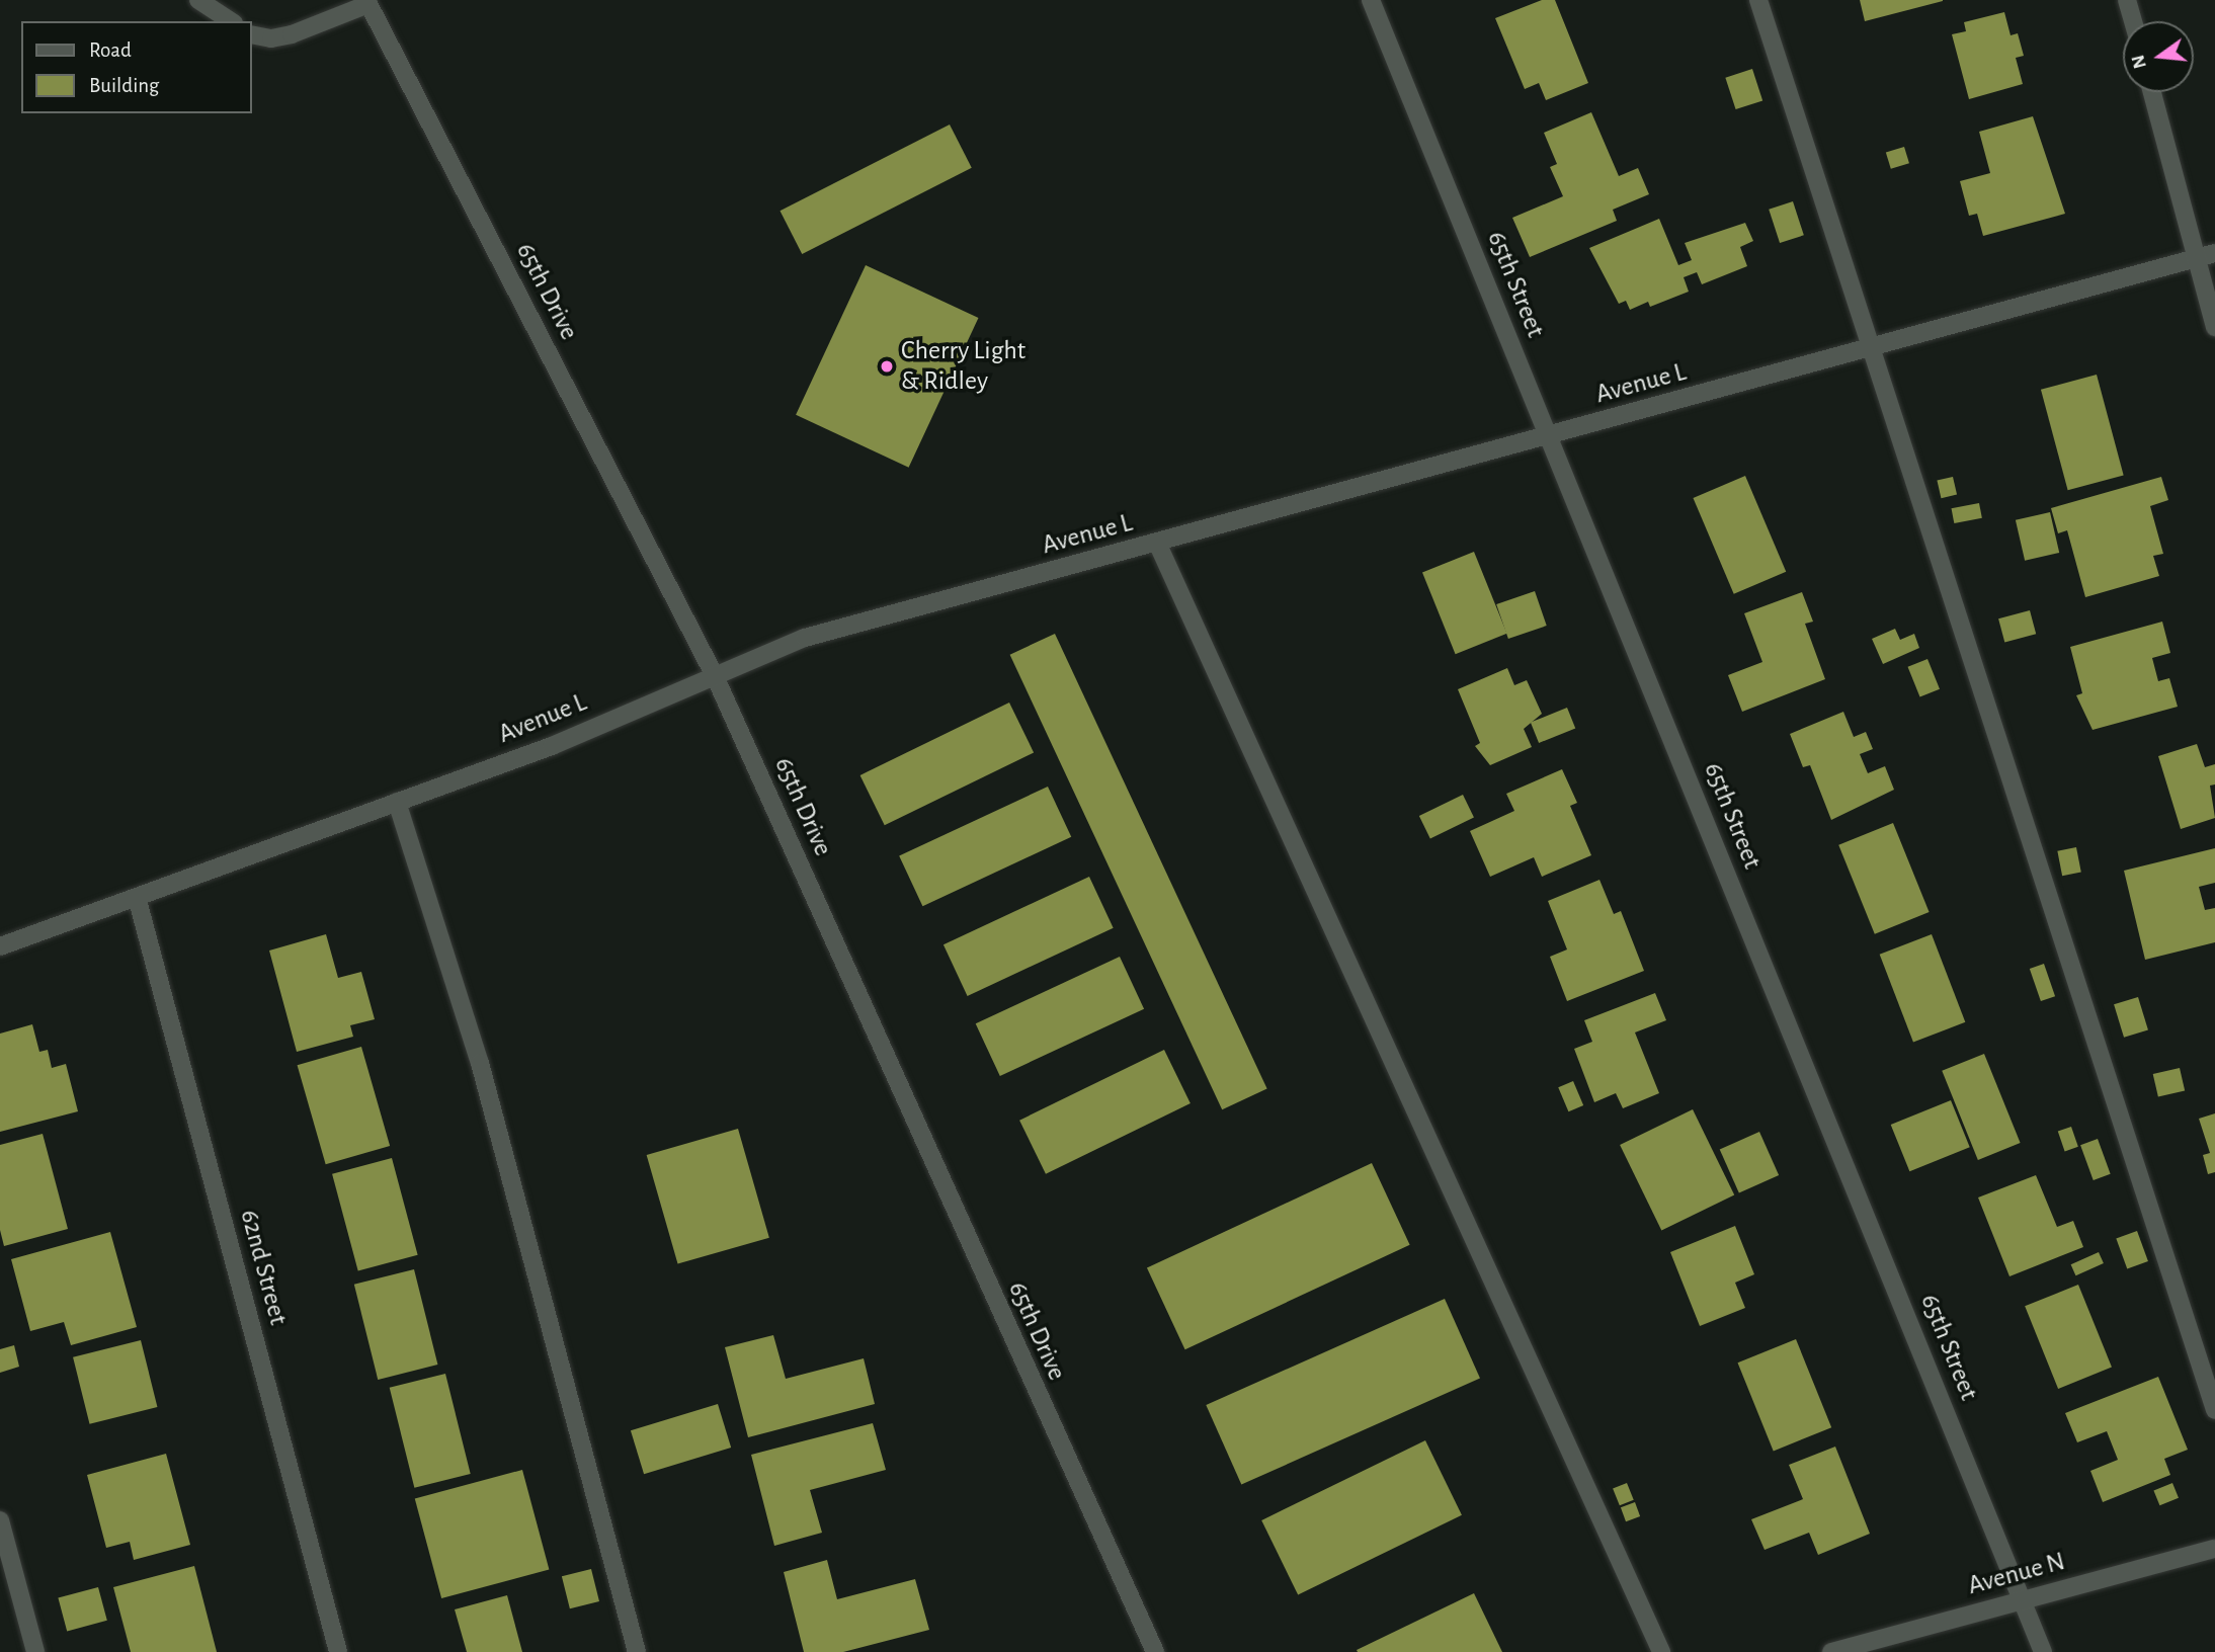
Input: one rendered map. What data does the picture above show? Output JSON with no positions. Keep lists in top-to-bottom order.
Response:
{
  "streets": {
    "street": [
      "65th Street",
      "65th Drive",
      "Avenue L",
      "62nd Street",
      "Avenue N"
    ]
  },
  "crossings": [
    ["65th Street", "Avenue L"],
    ["65th Street", "Avenue N"],
    ["65th Drive", "Avenue L"],
    ["Avenue L", "62nd Street"]
  ],
  "places": ["Cherry Light & Ridley"],
  "legend": ["Road", "Building"],
  "north": "left"
}
